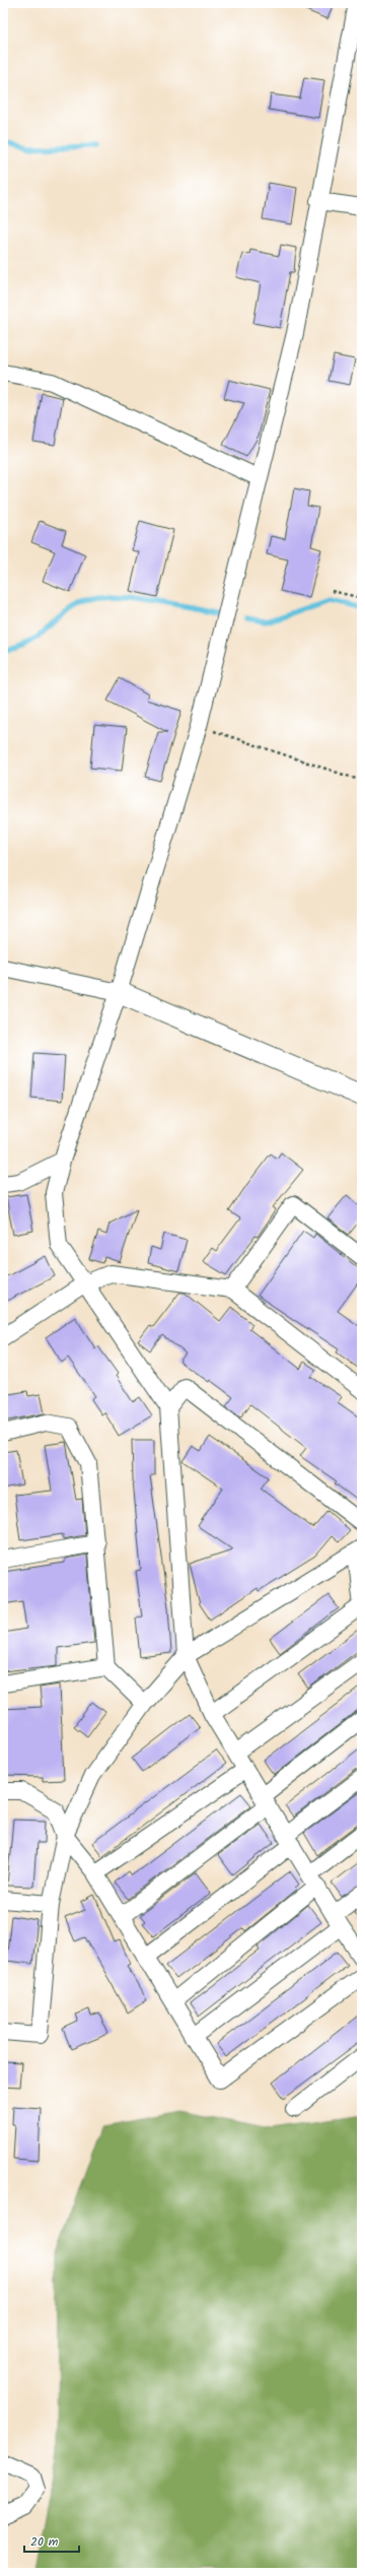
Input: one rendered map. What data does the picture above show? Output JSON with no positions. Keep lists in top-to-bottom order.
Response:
{
  "scale_bar": "20 m"
}
